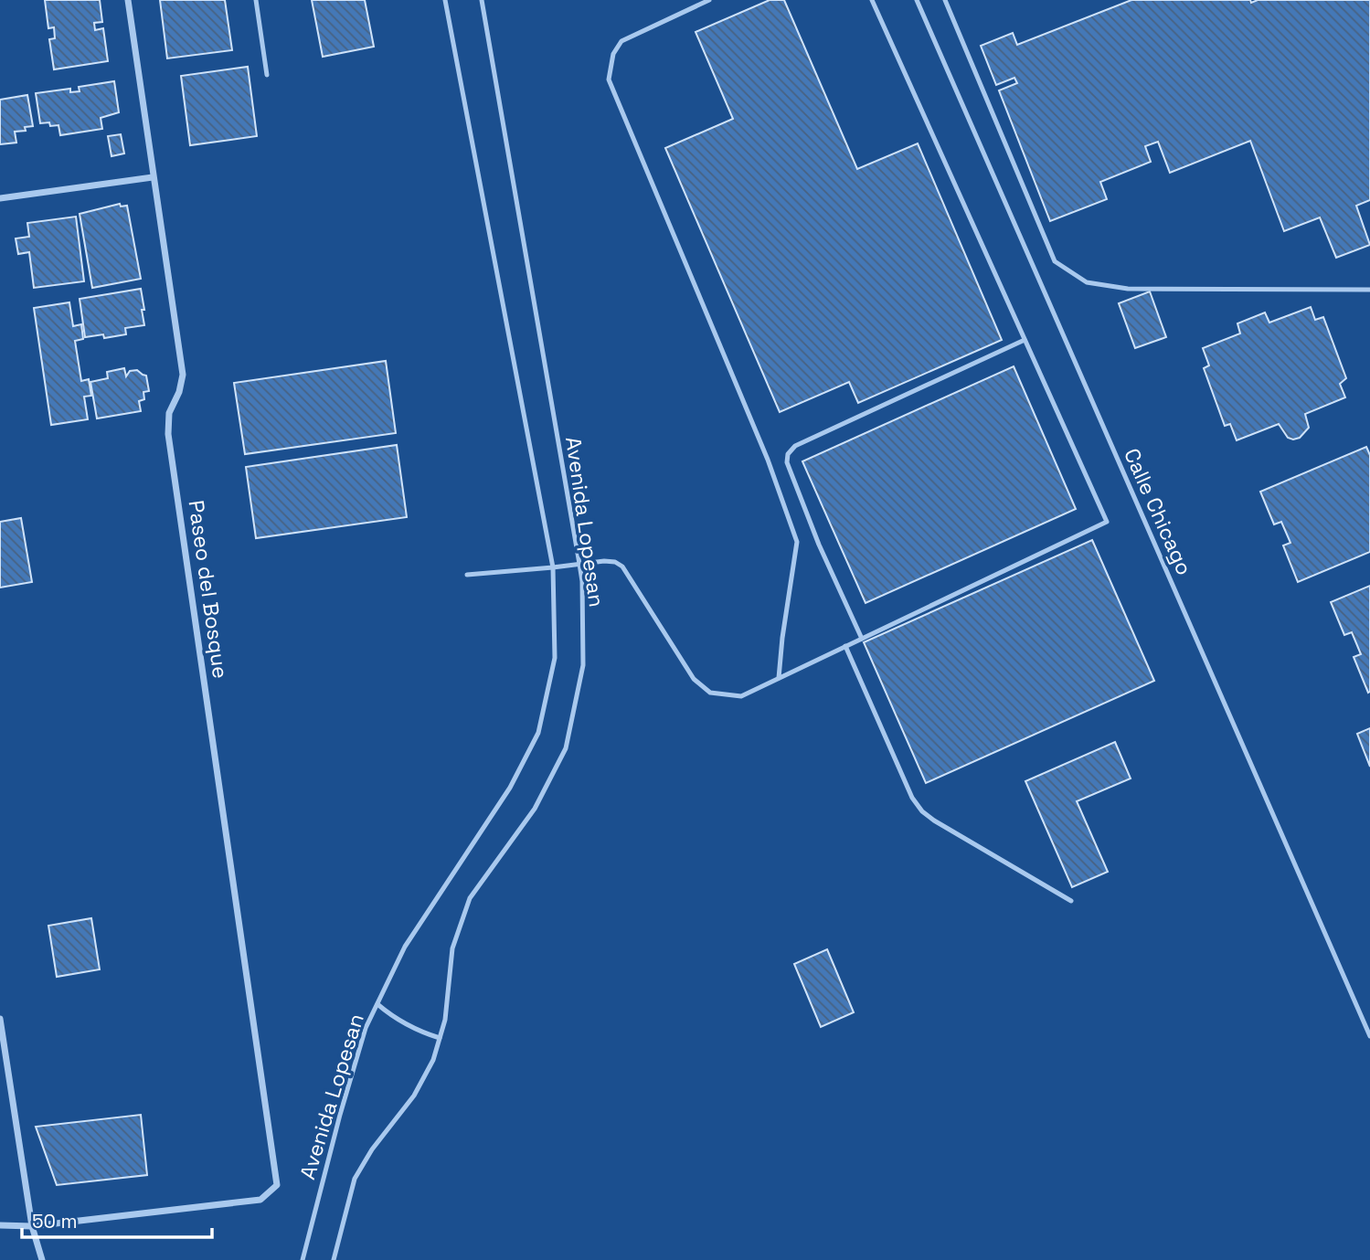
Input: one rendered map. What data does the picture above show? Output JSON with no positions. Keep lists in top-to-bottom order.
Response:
{
  "streets": {
    "street": ["Paseo del Bosque"],
    "lane": ["Calle Chicago", "Avenida Lopesan"]
  },
  "scale_bar": "50 m"
}
